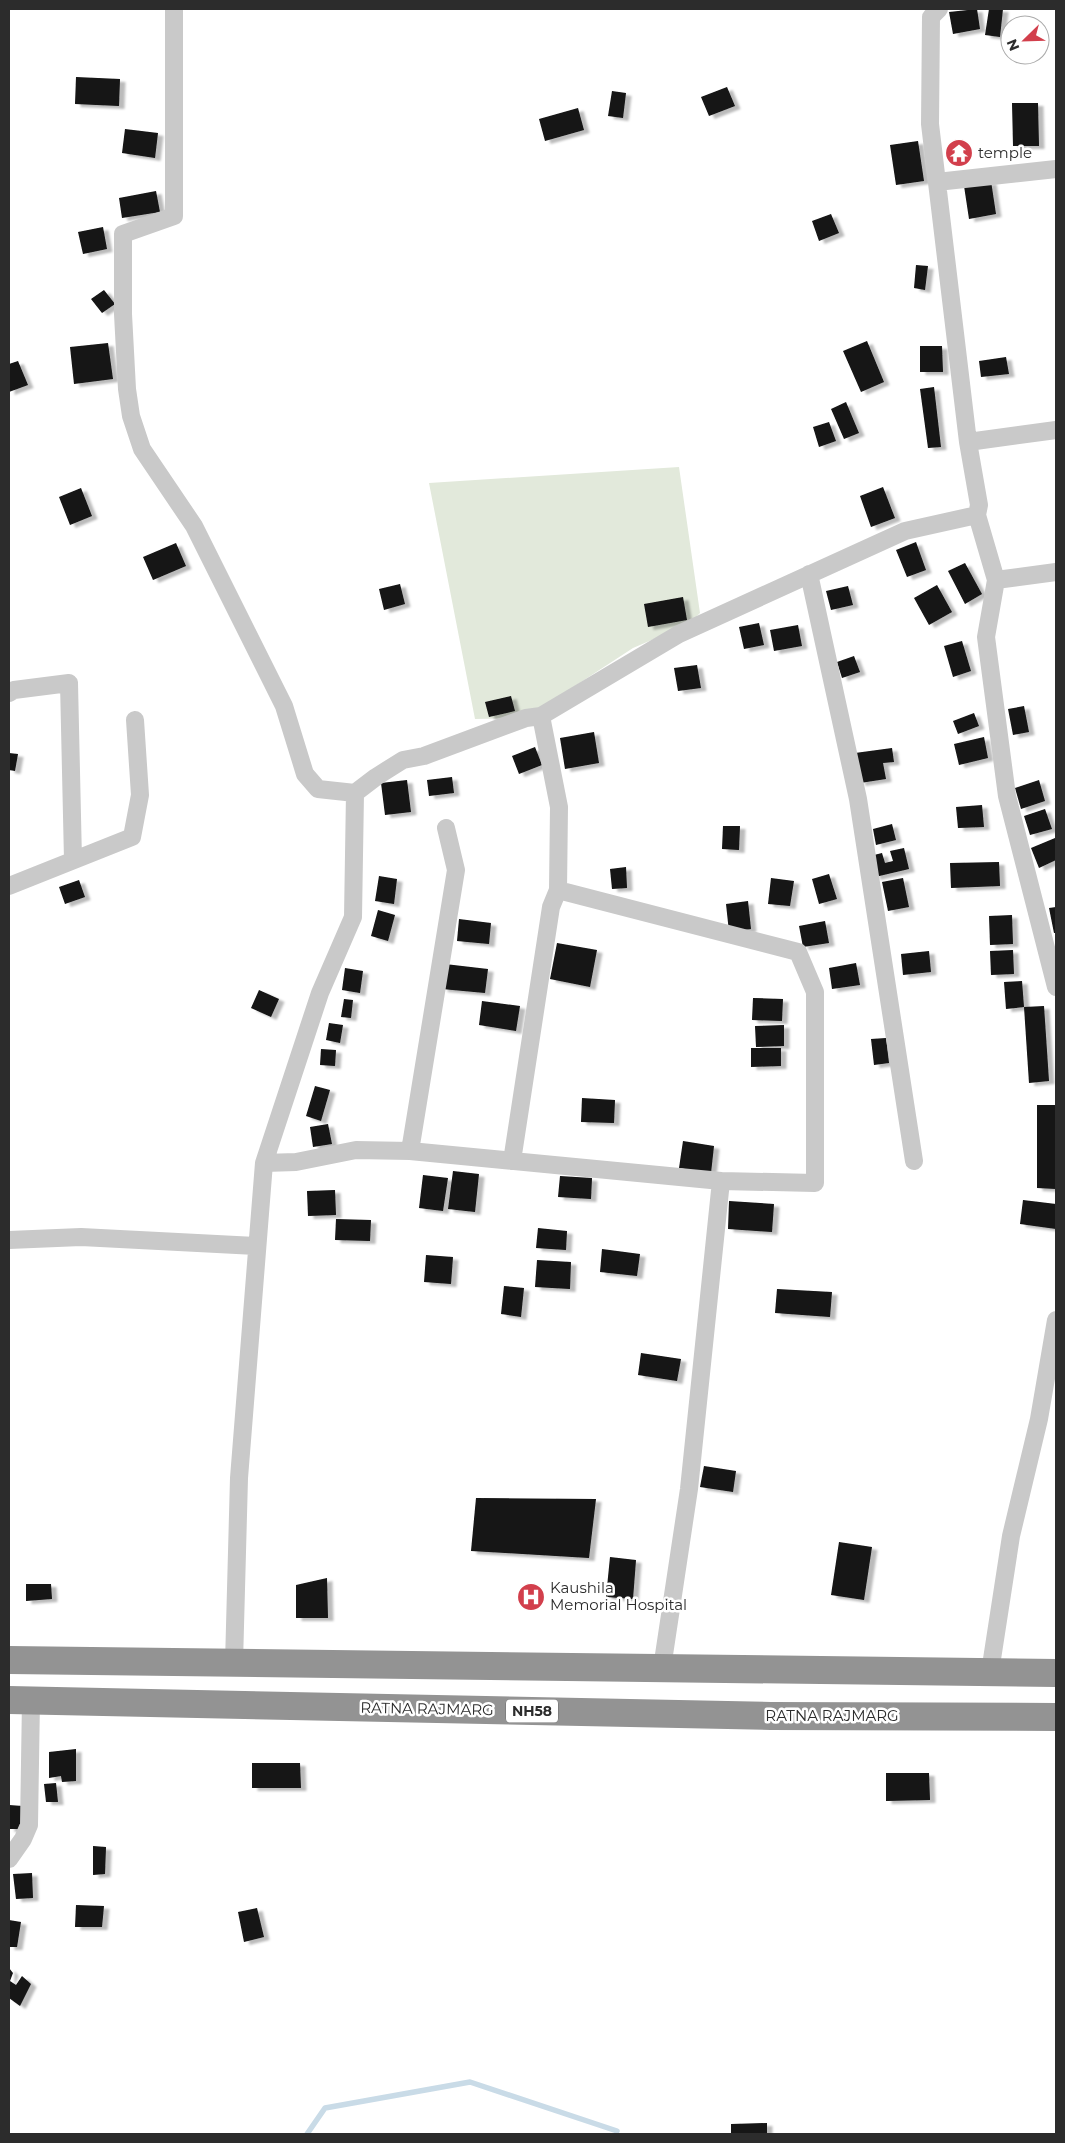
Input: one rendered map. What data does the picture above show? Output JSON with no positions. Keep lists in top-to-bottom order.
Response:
{
  "streets": {
    "highway": ["RATNA RAJMARG", "NH58"]
  },
  "places": {
    "temple": ["temple"],
    "hospital": ["Kaushila Memorial Hospital"]
  },
  "north": "bottom left"
}
